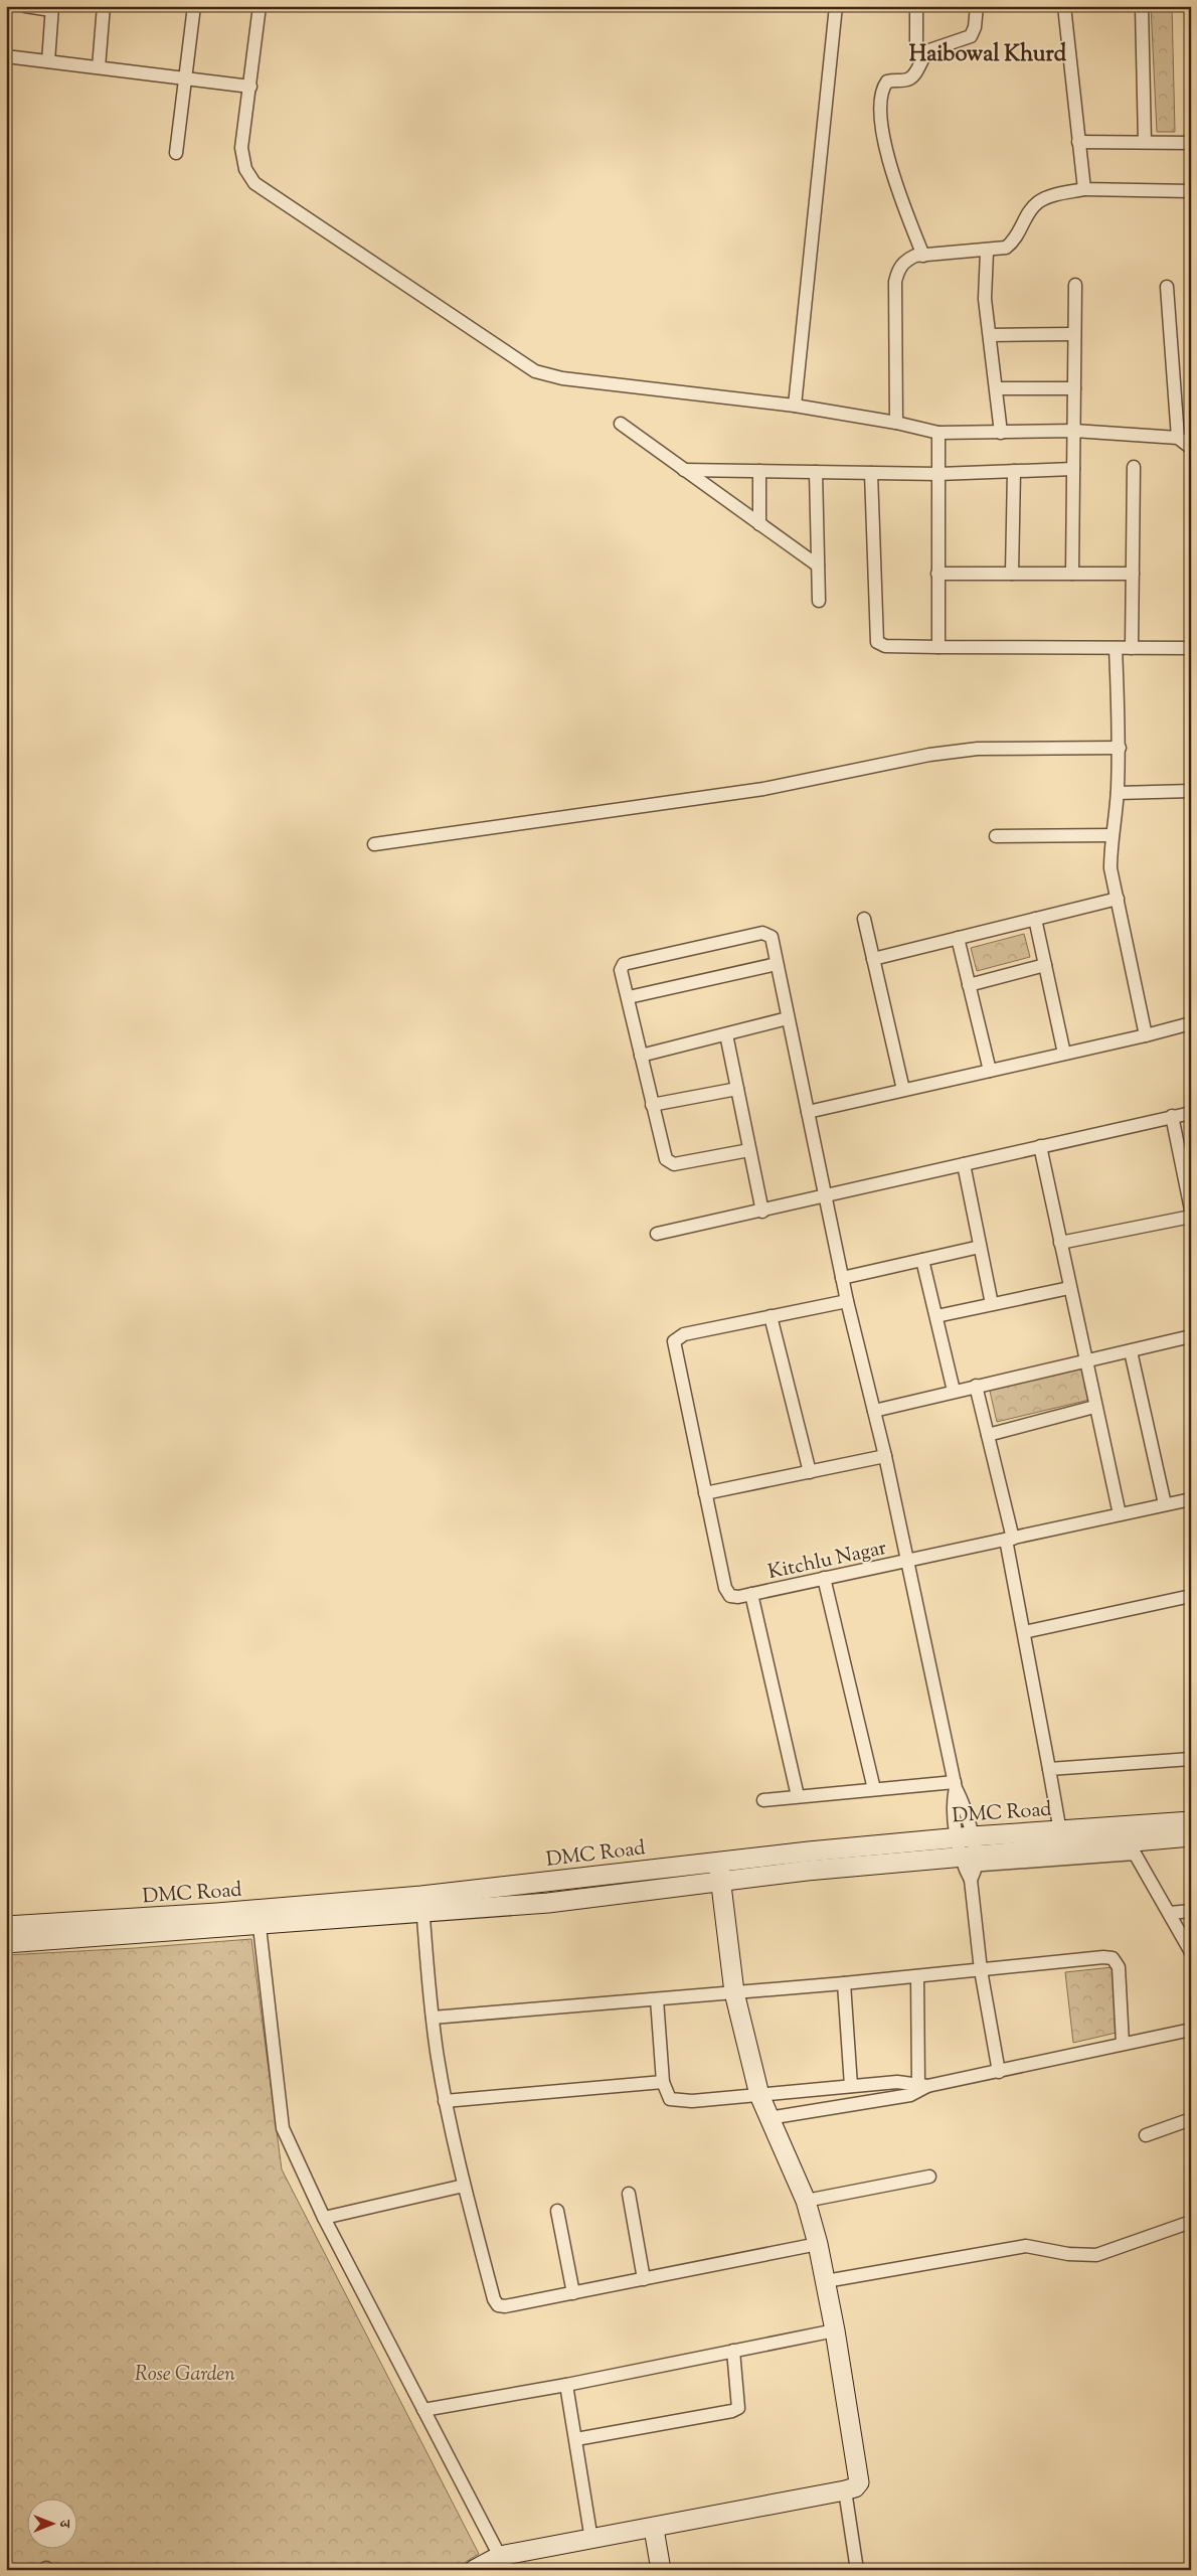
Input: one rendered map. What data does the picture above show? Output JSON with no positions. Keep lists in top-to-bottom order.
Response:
{
  "streets": {
    "street": ["Kitchlu Nagar", "DMC Road"]
  },
  "districts": ["Haibowal Khurd"],
  "parks": ["Rose Garden"],
  "north": "right"
}
